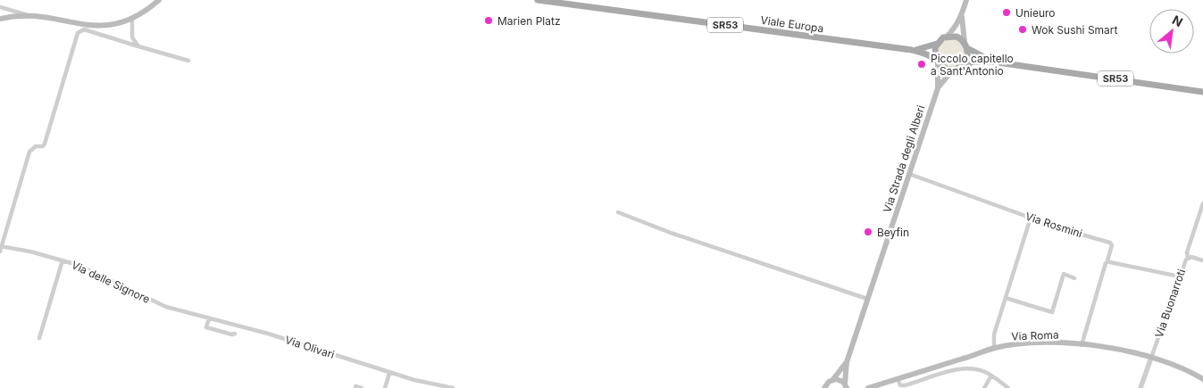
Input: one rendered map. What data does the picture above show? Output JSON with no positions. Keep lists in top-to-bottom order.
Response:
{
  "streets": {
    "main road": [
      "Viale Europa",
      "SR53",
      "Via Strada degli Alberi",
      "Via Roma"
    ],
    "street": [
      "Via Rosmini",
      "Via delle Signore",
      "Via Buonarroti",
      "Via Olivari"
    ]
  },
  "crossings": [
    ["Viale Europa", "SR53"],
    ["Viale Europa", "Via Strada degli Alberi"],
    ["SR53", "Via Strada degli Alberi"],
    ["Via Strada degli Alberi", "Via Rosmini"],
    ["Via delle Signore", "Via Olivari"],
    ["Via Buonarroti", "Via Roma"]
  ],
  "places": [
    "Unieuro",
    "Marien Platz",
    "Wok Sushi Smart",
    "Piccolo capitello a Sant'Antonio",
    "Beyfin"
  ],
  "north": "top right"
}
